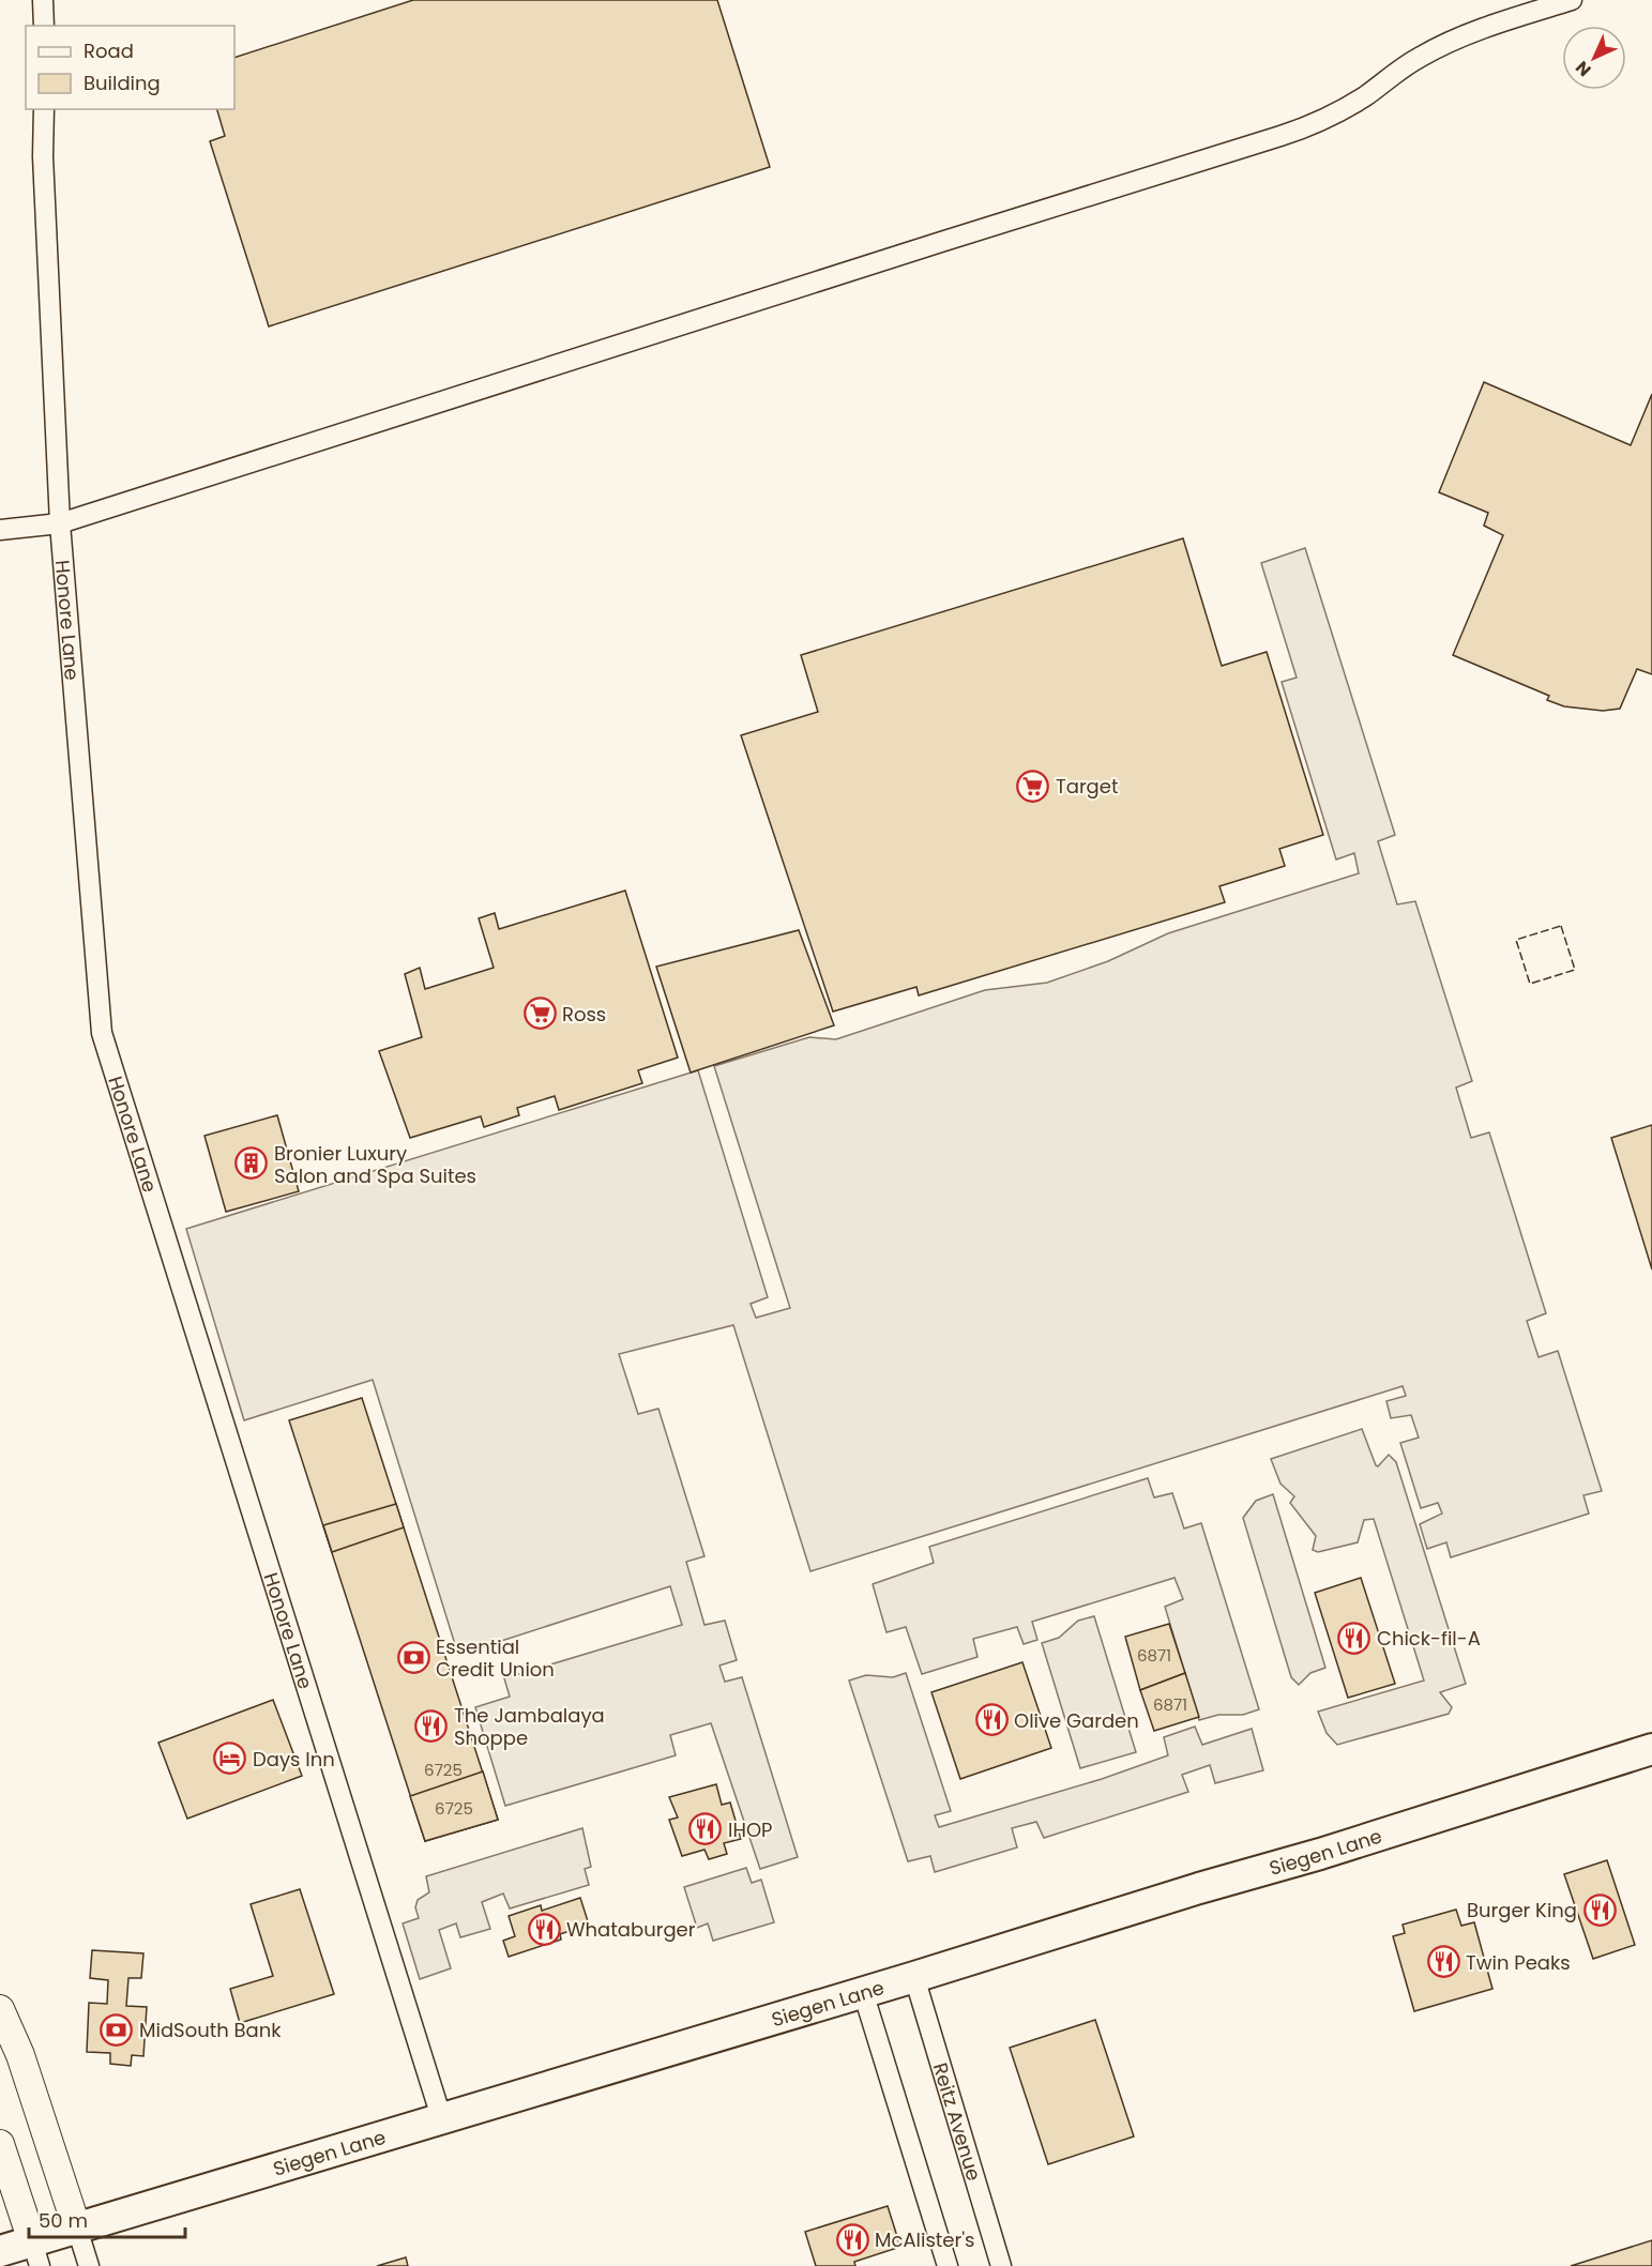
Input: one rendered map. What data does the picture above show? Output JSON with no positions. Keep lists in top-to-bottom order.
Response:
{
  "streets": {
    "main road": ["Siegen Lane"],
    "street": ["Honore Lane", "Reitz Avenue"]
  },
  "crossings": [
    ["Honore Lane", "Siegen Lane"],
    ["Siegen Lane", "Reitz Avenue"]
  ],
  "places": {
    "supermarket": ["Target", "Ross"],
    "building": ["Bronier Luxury Salon and Spa Suites"],
    "restaurant": [
      "Chick-fil-A",
      "Olive Garden",
      "The Jambalaya Shoppe",
      "IHOP",
      "Burger King",
      "Whataburger",
      "Twin Peaks",
      "McAlister's"
    ],
    "bank": ["Essential Credit Union", "MidSouth Bank"],
    "hotel": ["Days Inn"]
  },
  "house_numbers": [
    "6871",
    "6871",
    "6725",
    "6725"
  ],
  "legend": ["Road", "Building"],
  "scale_bar": "50 m",
  "north": "bottom left"
}
